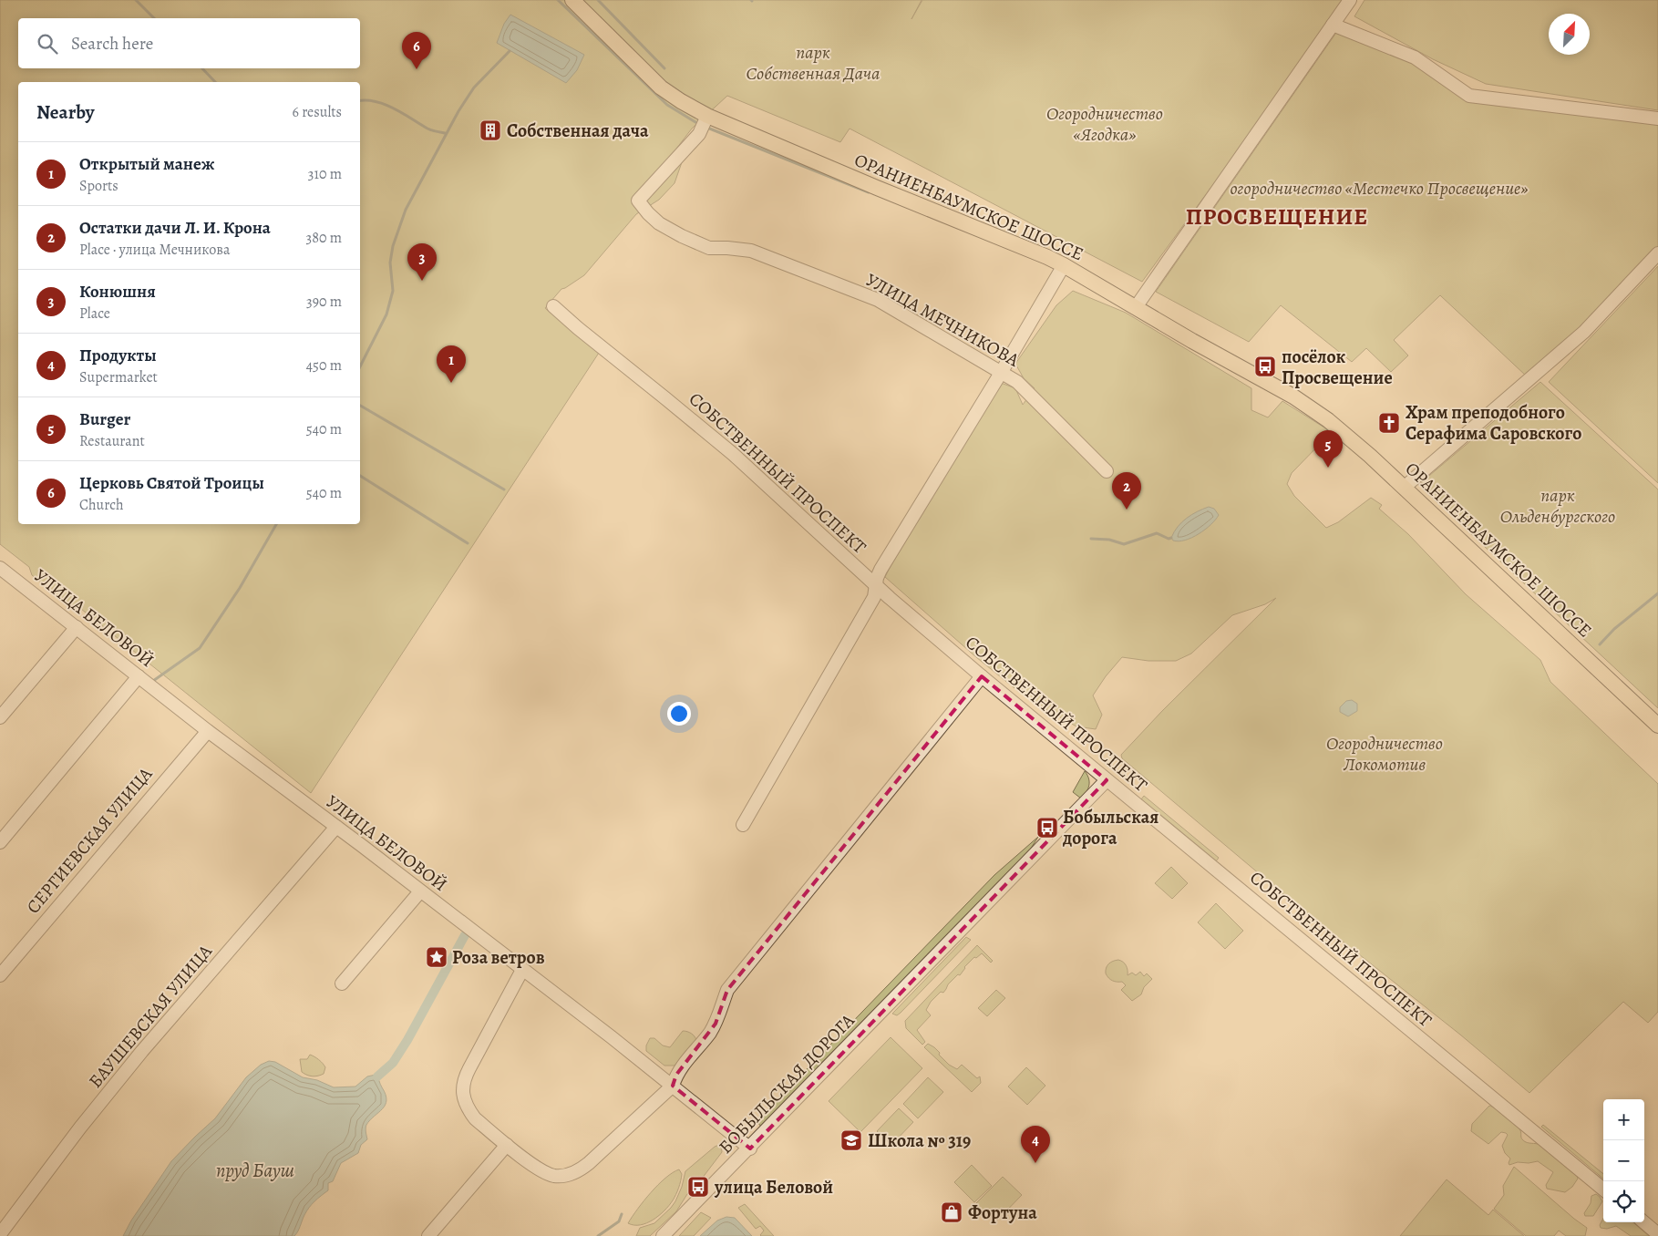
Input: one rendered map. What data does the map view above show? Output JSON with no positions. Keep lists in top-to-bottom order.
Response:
{
  "streets": {
    "main road": ["ОРАНИЕНБАУМСКОЕ ШОССЕ"],
    "street": [
      "УЛИЦА МЕЧНИКОВА",
      "СОБСТВЕННЫЙ ПРОСПЕКТ",
      "УЛИЦА БЕЛОВОЙ",
      "СЕРГИЕВСКАЯ УЛИЦА",
      "БАУШЕВСКАЯ УЛИЦА",
      "БОБЫЛЬСКАЯ ДОРОГА"
    ]
  },
  "crossings": [
    ["ОРАНИЕНБАУМСКОЕ ШОССЕ", "УЛИЦА МЕЧНИКОВА"],
    ["СОБСТВЕННЫЙ ПРОСПЕКТ", "БОБЫЛЬСКАЯ ДОРОГА"],
    ["УЛИЦА БЕЛОВОЙ", "СЕРГИЕВСКАЯ УЛИЦА"],
    ["УЛИЦА БЕЛОВОЙ", "БАУШЕВСКАЯ УЛИЦА"],
    ["УЛИЦА БЕЛОВОЙ", "БОБЫЛЬСКАЯ ДОРОГА"]
  ],
  "districts": ["ПРОСВЕЩЕНИЕ"],
  "water": ["пруд Бауш"],
  "parks": [
    "парк Собственная Дача",
    "Огородничество «Ягодка»",
    "огородничество «Местечко Просвещение»",
    "парк Ольденбургского",
    "Огородничество Локомотив"
  ],
  "places": {
    "building": ["Собственная дача"],
    "bus stop": ["посёлок Просвещение", "Бобыльская дорога", "улица Беловой"],
    "church": ["Храм преподобного Серафима Саровского"],
    "place": ["Роза ветров"],
    "school or university": ["Школа № 319"],
    "shop": ["Фортуна"]
  },
  "north": "top right",
  "page": {
    "search": "Search here",
    "pins": [
      "6",
      "3",
      "1",
      "5",
      "2",
      "4"
    ],
    "heading": ["Nearby", "6 results"],
    "list": [
      {
        "mark": "1",
        "name": "Открытый манеж",
        "note": "Sports",
        "value": "310 m"
      },
      {
        "mark": "2",
        "name": "Остатки дачи Л. И. Крона",
        "note": "Place · улица Мечникова",
        "value": "380 m"
      },
      {
        "mark": "3",
        "name": "Конюшня",
        "note": "Place",
        "value": "390 m"
      },
      {
        "mark": "4",
        "name": "Продукты",
        "note": "Supermarket",
        "value": "450 m"
      },
      {
        "mark": "5",
        "name": "Burger",
        "note": "Restaurant",
        "value": "540 m"
      },
      {
        "mark": "6",
        "name": "Церковь Святой Троицы",
        "note": "Church",
        "value": "540 m"
      }
    ],
    "map_buttons": ["+", "−"]
  }
}
